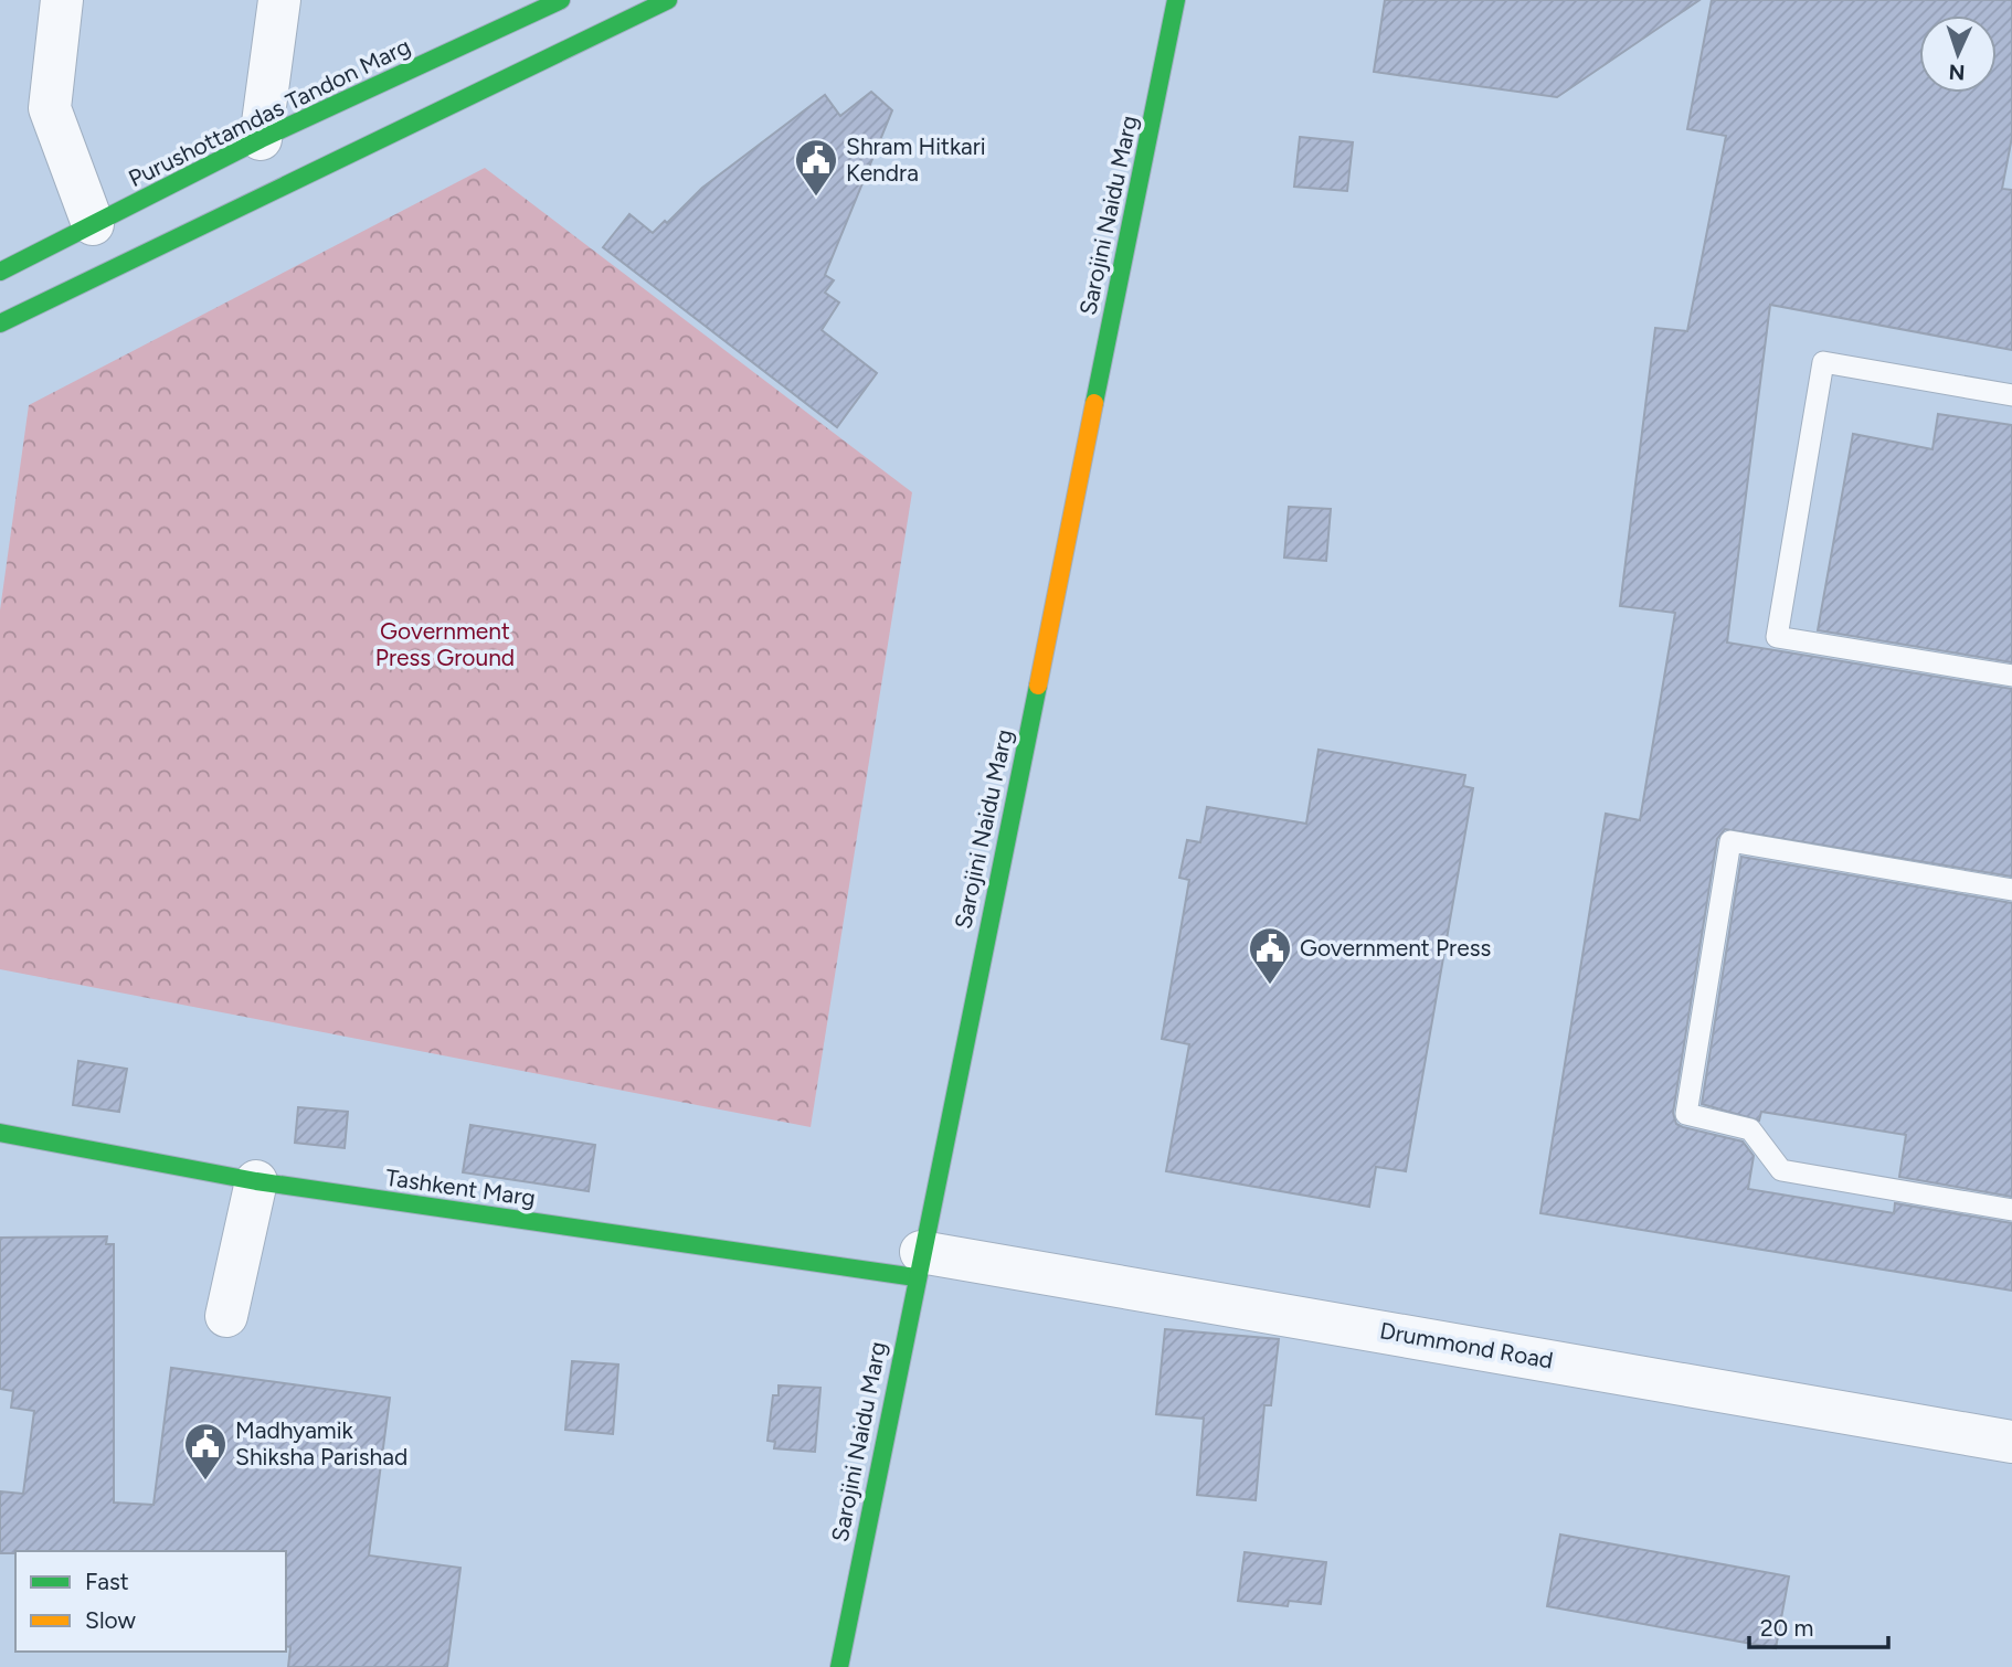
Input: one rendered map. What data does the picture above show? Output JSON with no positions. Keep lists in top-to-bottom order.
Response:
{
  "streets": {
    "main road": ["Purushottamdas Tandon Marg", "Sarojini Naidu Marg", "Tashkent Marg"],
    "street": ["Drummond Road"]
  },
  "crossings": [
    ["Sarojini Naidu Marg", "Tashkent Marg"],
    ["Sarojini Naidu Marg", "Drummond Road"],
    ["Tashkent Marg", "Drummond Road"]
  ],
  "parks": ["Government Press Ground"],
  "places": {
    "public building": ["Shram Hitkari Kendra", "Government Press", "Madhyamik Shiksha Parishad"]
  },
  "legend": ["Fast", "Slow"],
  "scale_bar": "20 m",
  "north": "bottom"
}
